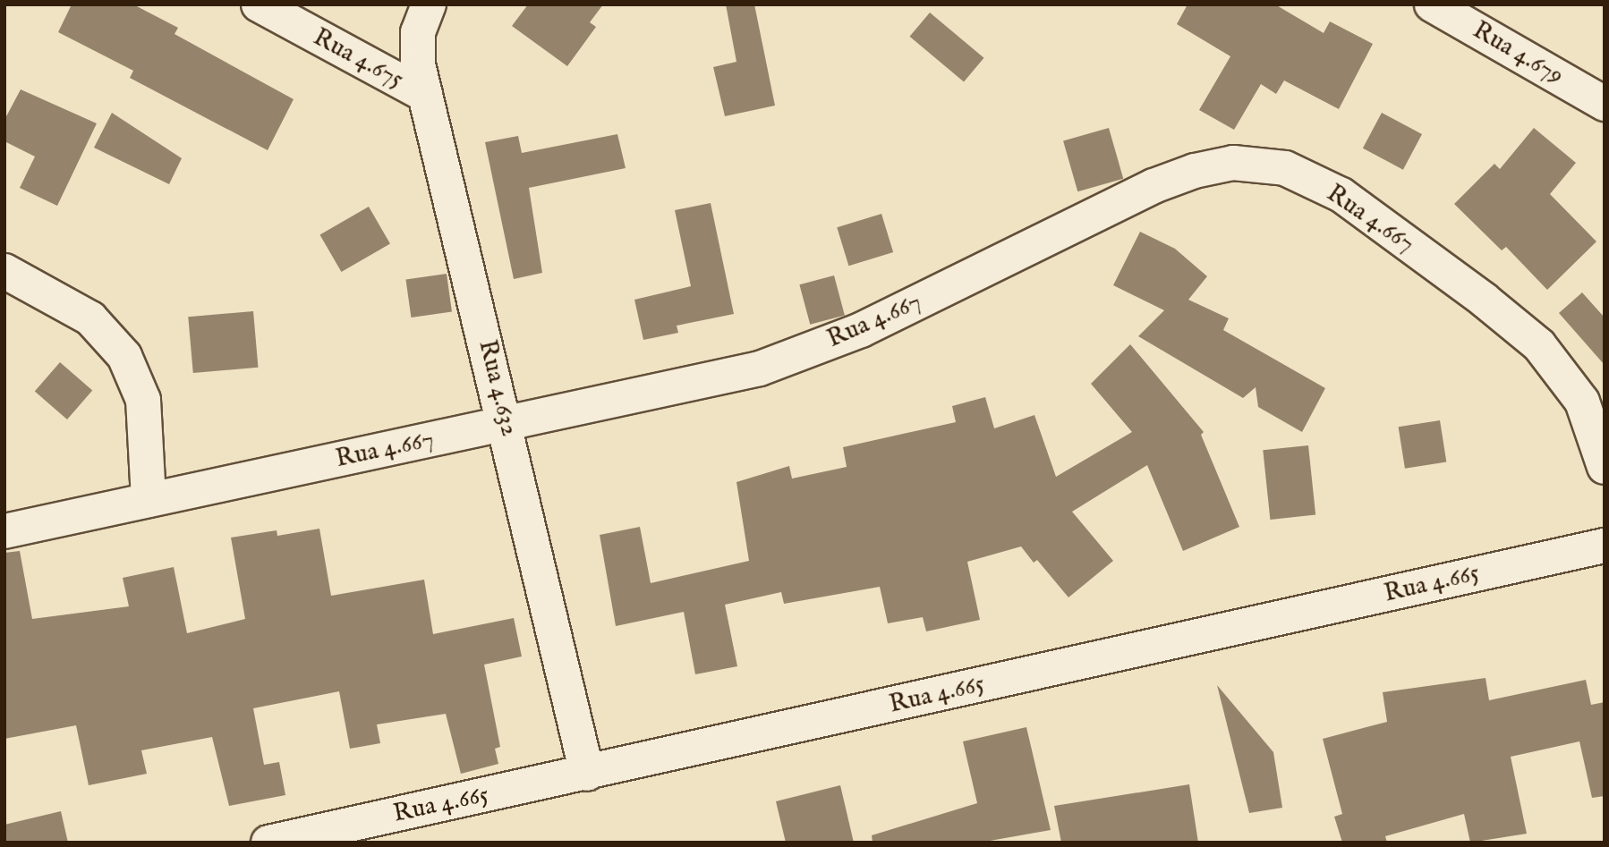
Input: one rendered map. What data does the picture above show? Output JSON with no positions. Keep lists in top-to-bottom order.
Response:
{
  "streets": {
    "street": [
      "Rua 4.679",
      "Rua 4.675",
      "Rua 4.667",
      "Rua 4.632",
      "Rua 4.665"
    ]
  },
  "crossings": [
    ["Rua 4.675", "Rua 4.632"],
    ["Rua 4.667", "Rua 4.632"],
    ["Rua 4.632", "Rua 4.665"]
  ]
}
